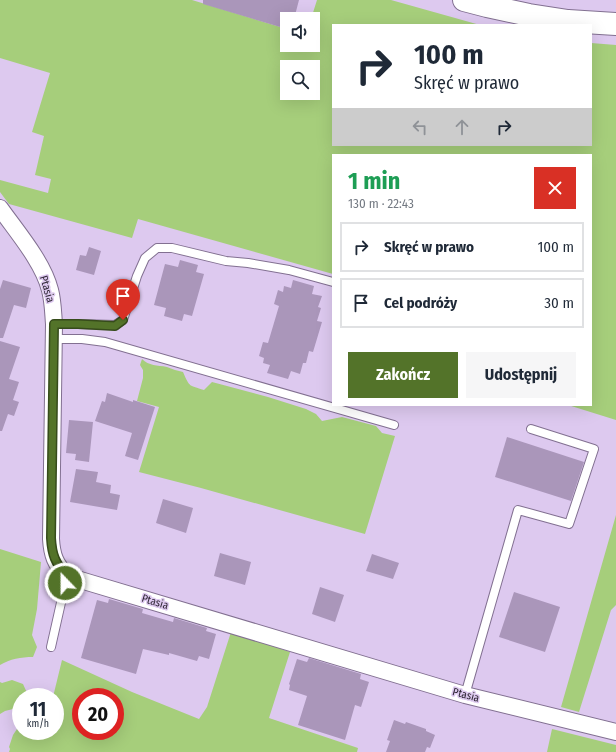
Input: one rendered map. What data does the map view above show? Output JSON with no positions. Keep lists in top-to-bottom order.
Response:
{
  "streets": {
    "street": ["Ptasia"]
  },
  "page": {
    "turn": ["100 m", "Skręć w prawo"],
    "heading": ["1 min", "130 m · 22:43"],
    "list": [
      {
        "name": "Skręć w prawo",
        "value": "100 m"
      },
      {
        "name": "Cel podróży",
        "value": "30 m"
      }
    ],
    "buttons": ["Zakończ", "Udostępnij"],
    "speed": "11 km/h",
    "limit": "20"
  }
}
